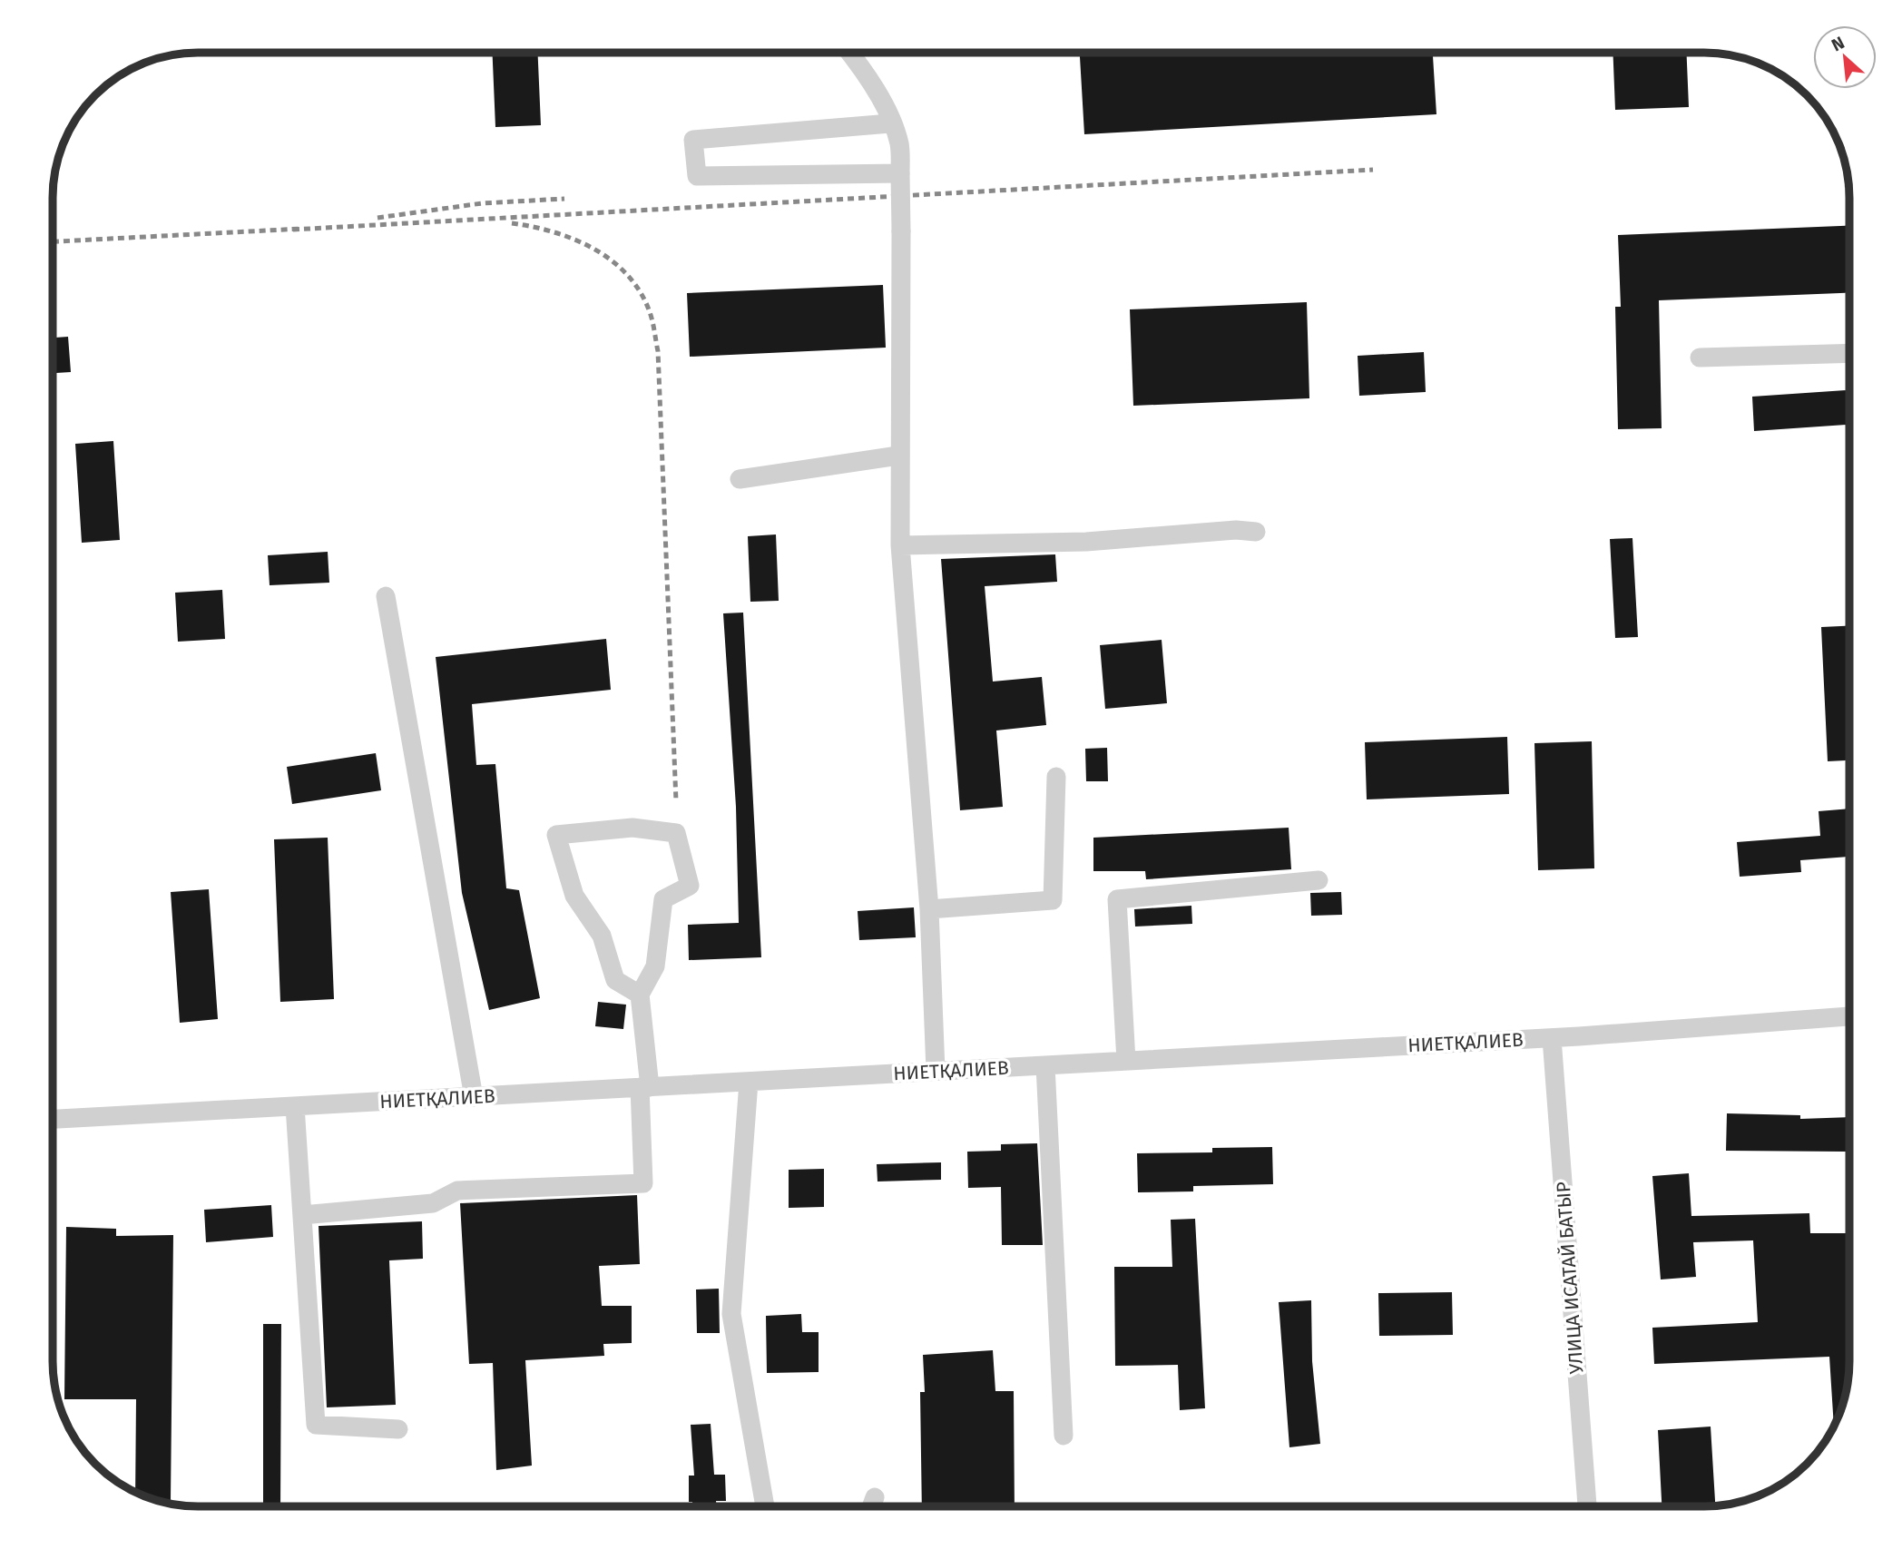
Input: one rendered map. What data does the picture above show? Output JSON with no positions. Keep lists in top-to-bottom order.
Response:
{
  "streets": {
    "street": ["НИЕТҚАЛИЕВ", "УЛИЦА ИСАТАЙ БАТЫР"]
  },
  "crossings": [
    ["НИЕТҚАЛИЕВ", "УЛИЦА ИСАТАЙ БАТЫР"]
  ],
  "north": "top left"
}
